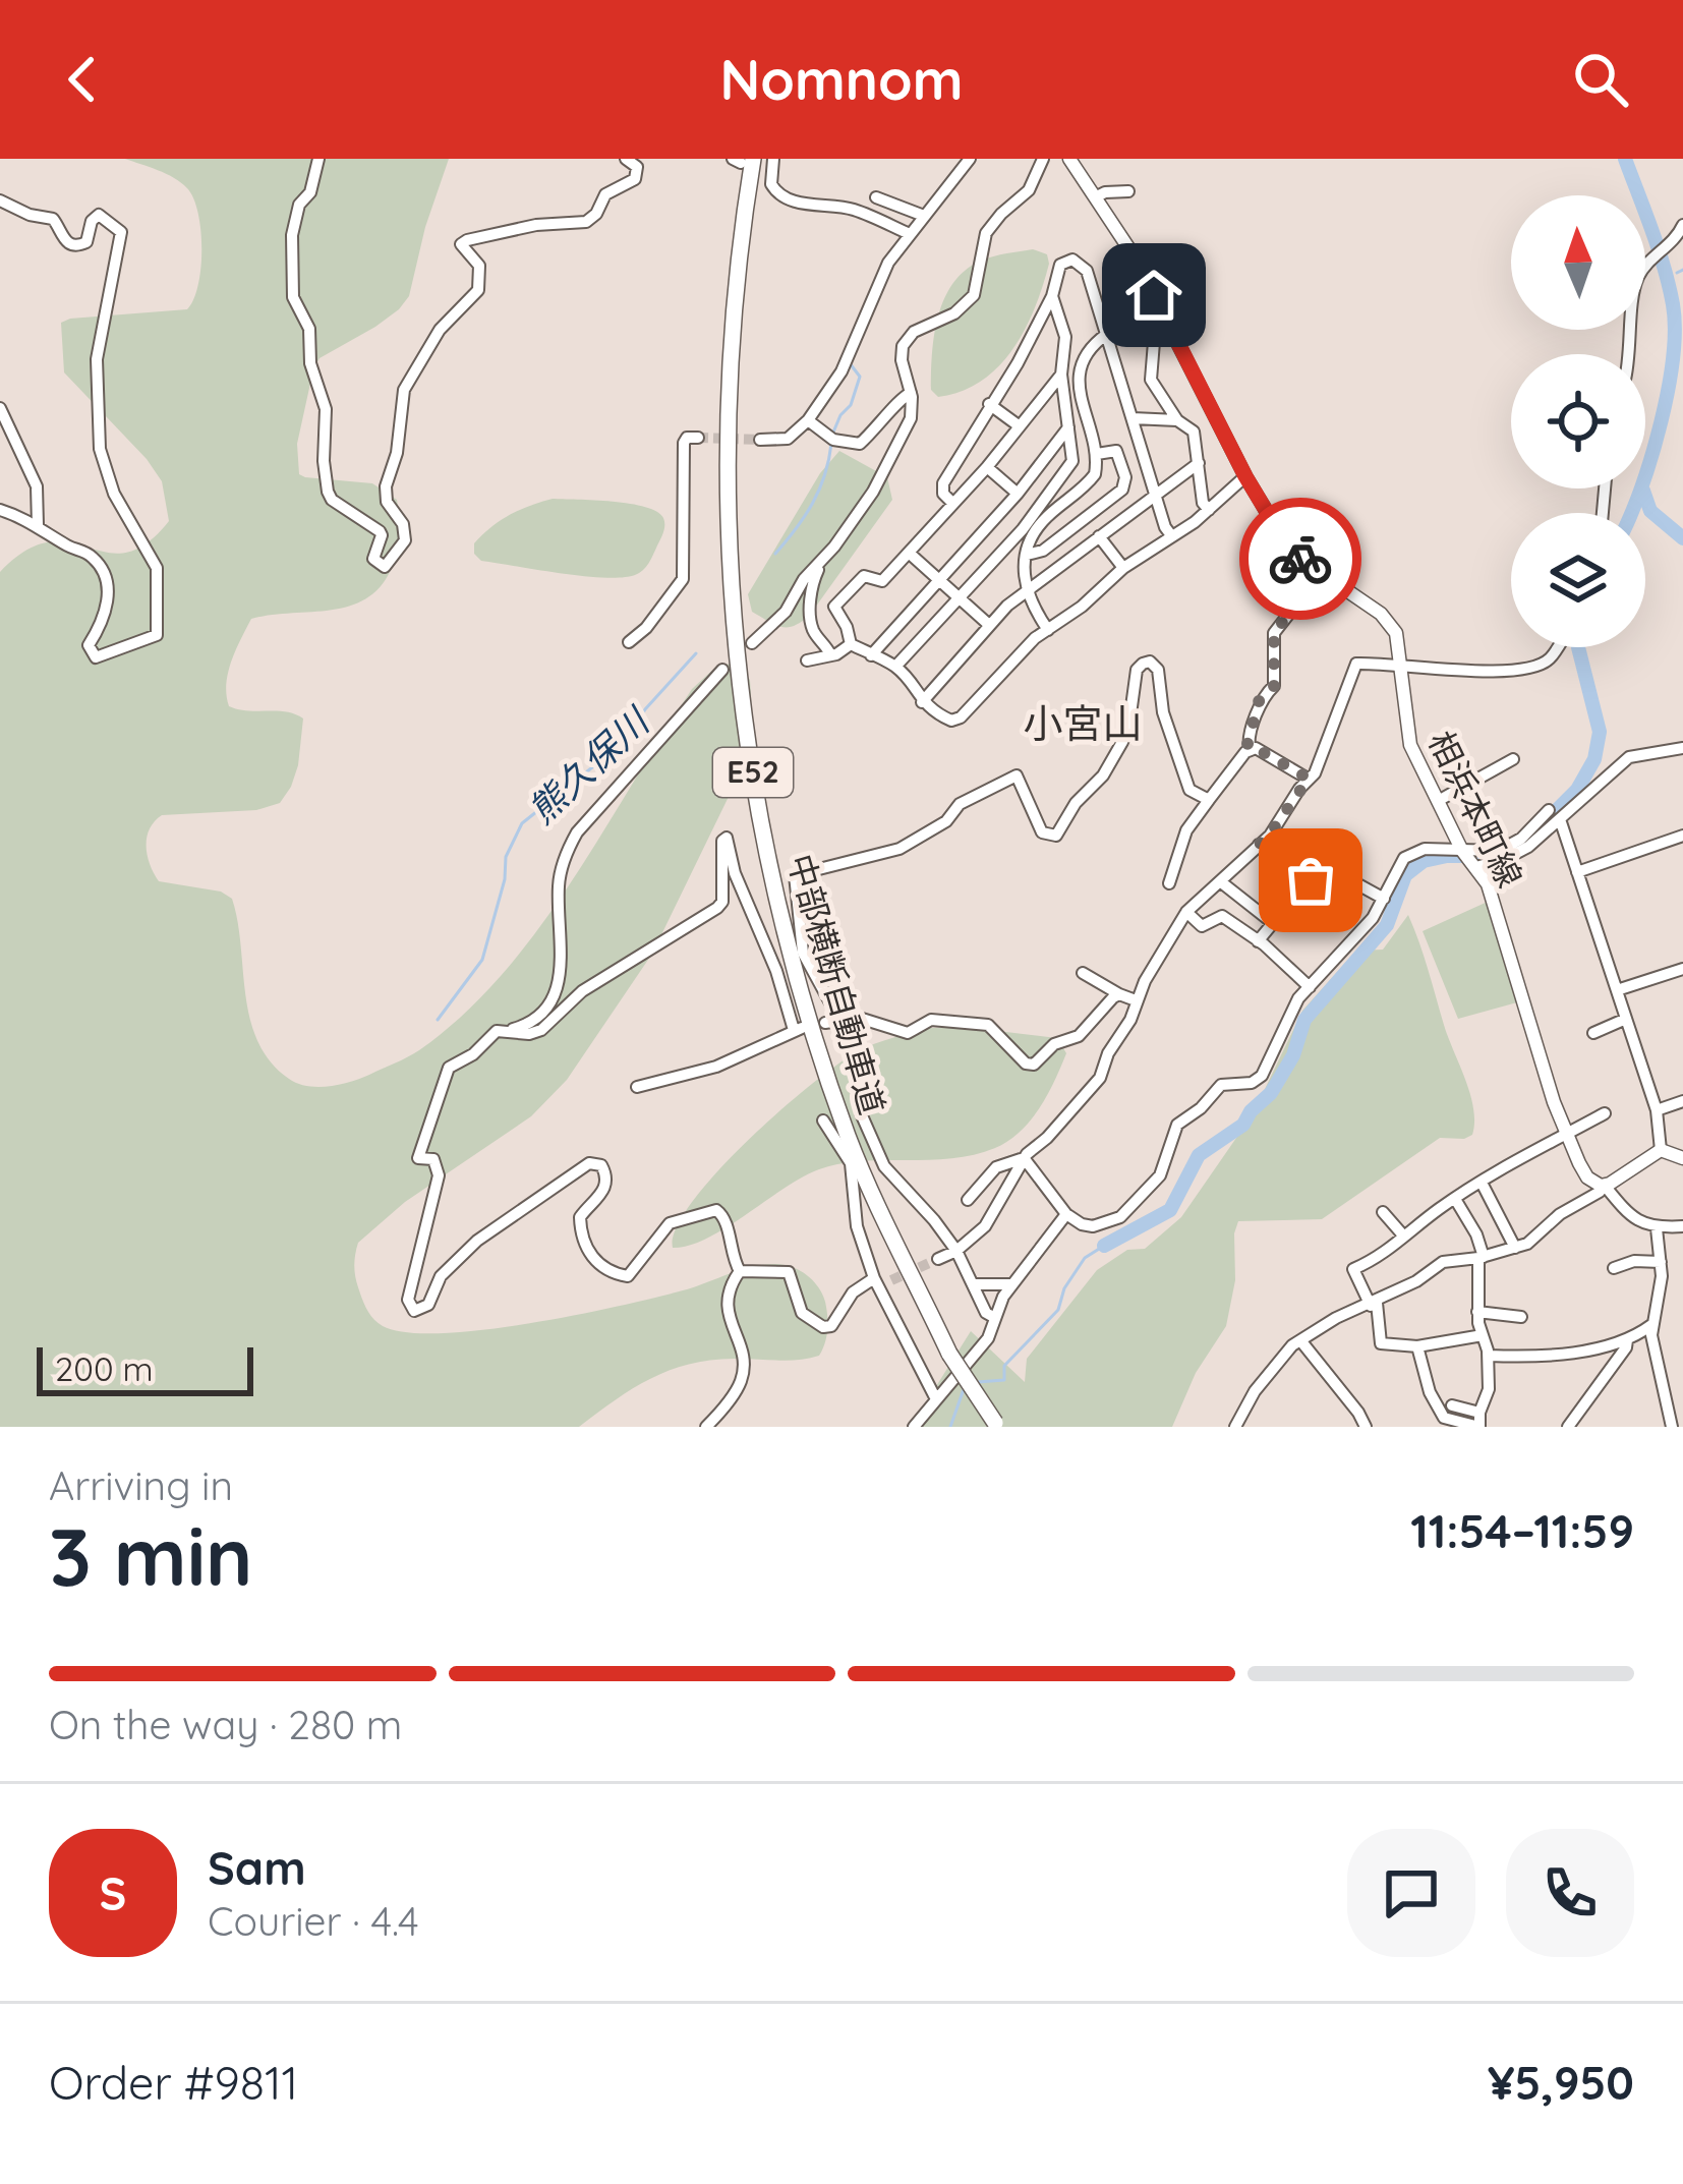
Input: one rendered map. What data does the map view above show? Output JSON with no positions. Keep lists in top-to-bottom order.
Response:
{
  "streets": {
    "highway": ["E52", "中部横断自動車道"],
    "main road": ["相浜本町線"]
  },
  "districts": ["小宮山"],
  "water": ["熊久保川"],
  "scale_bar": "200 m",
  "north": "top",
  "page": {
    "header": "Nomnom",
    "scale": "200 m",
    "heading": ["3 min", "Arriving in", "11:54–11:59"],
    "panel": [
      "Sam",
      "Courier · 4.4",
      "Order #9811",
      "¥5,950"
    ],
    "bar": "On the way · 280 m",
    "round": "S"
  }
}
